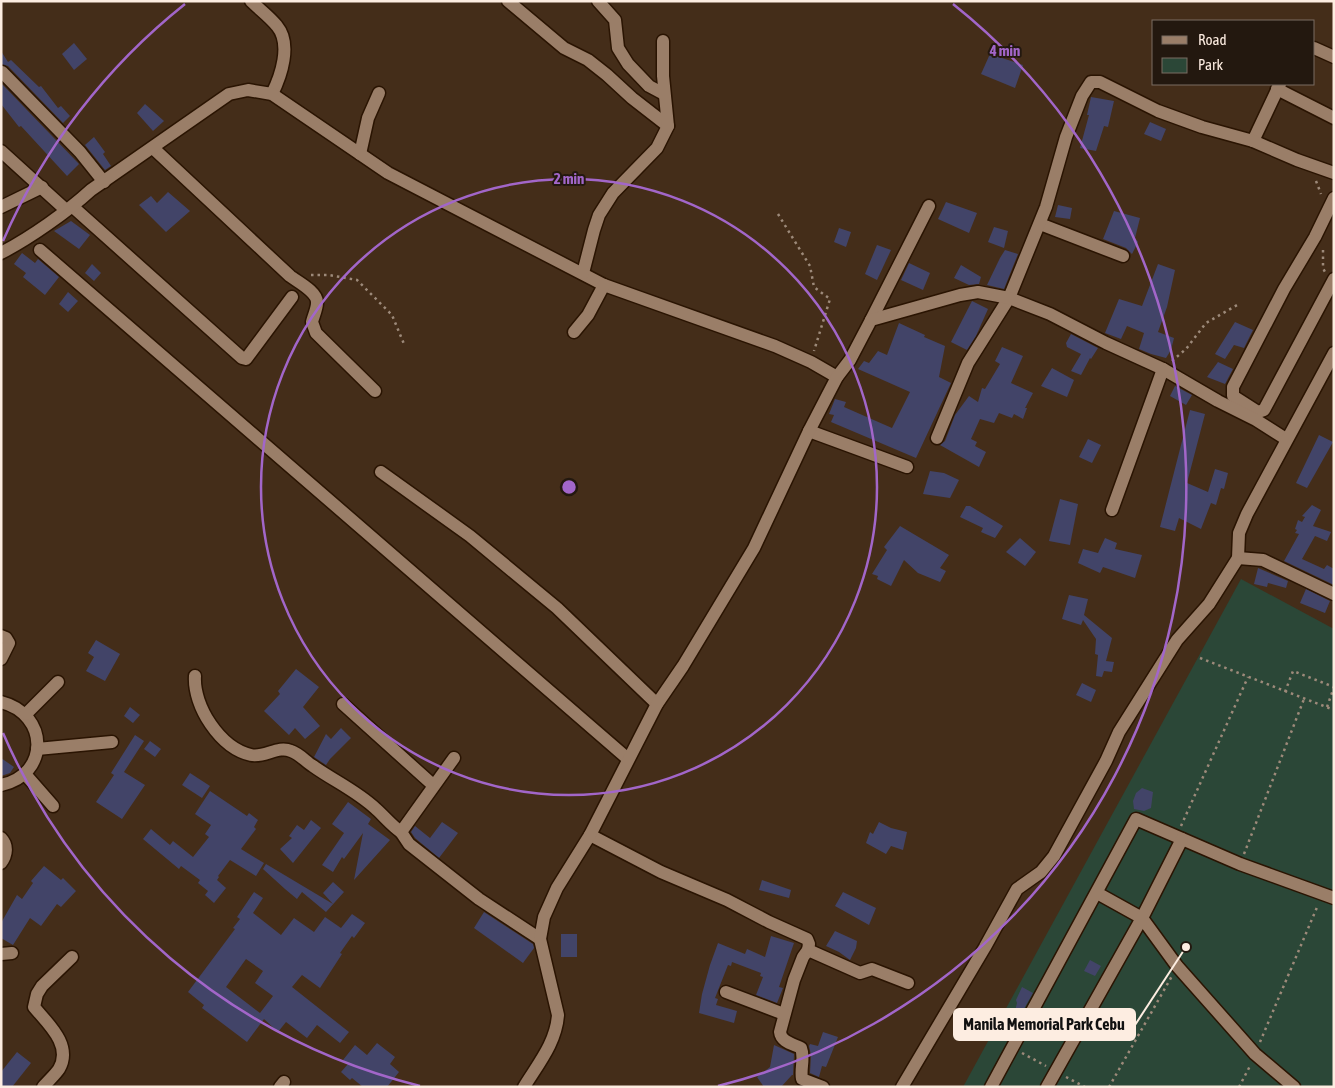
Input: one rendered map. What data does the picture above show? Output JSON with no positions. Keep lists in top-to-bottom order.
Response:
{
  "places": ["Manila Memorial Park Cebu"],
  "legend": ["Road", "Park"],
  "rings": ["4 min", "2 min"]
}
